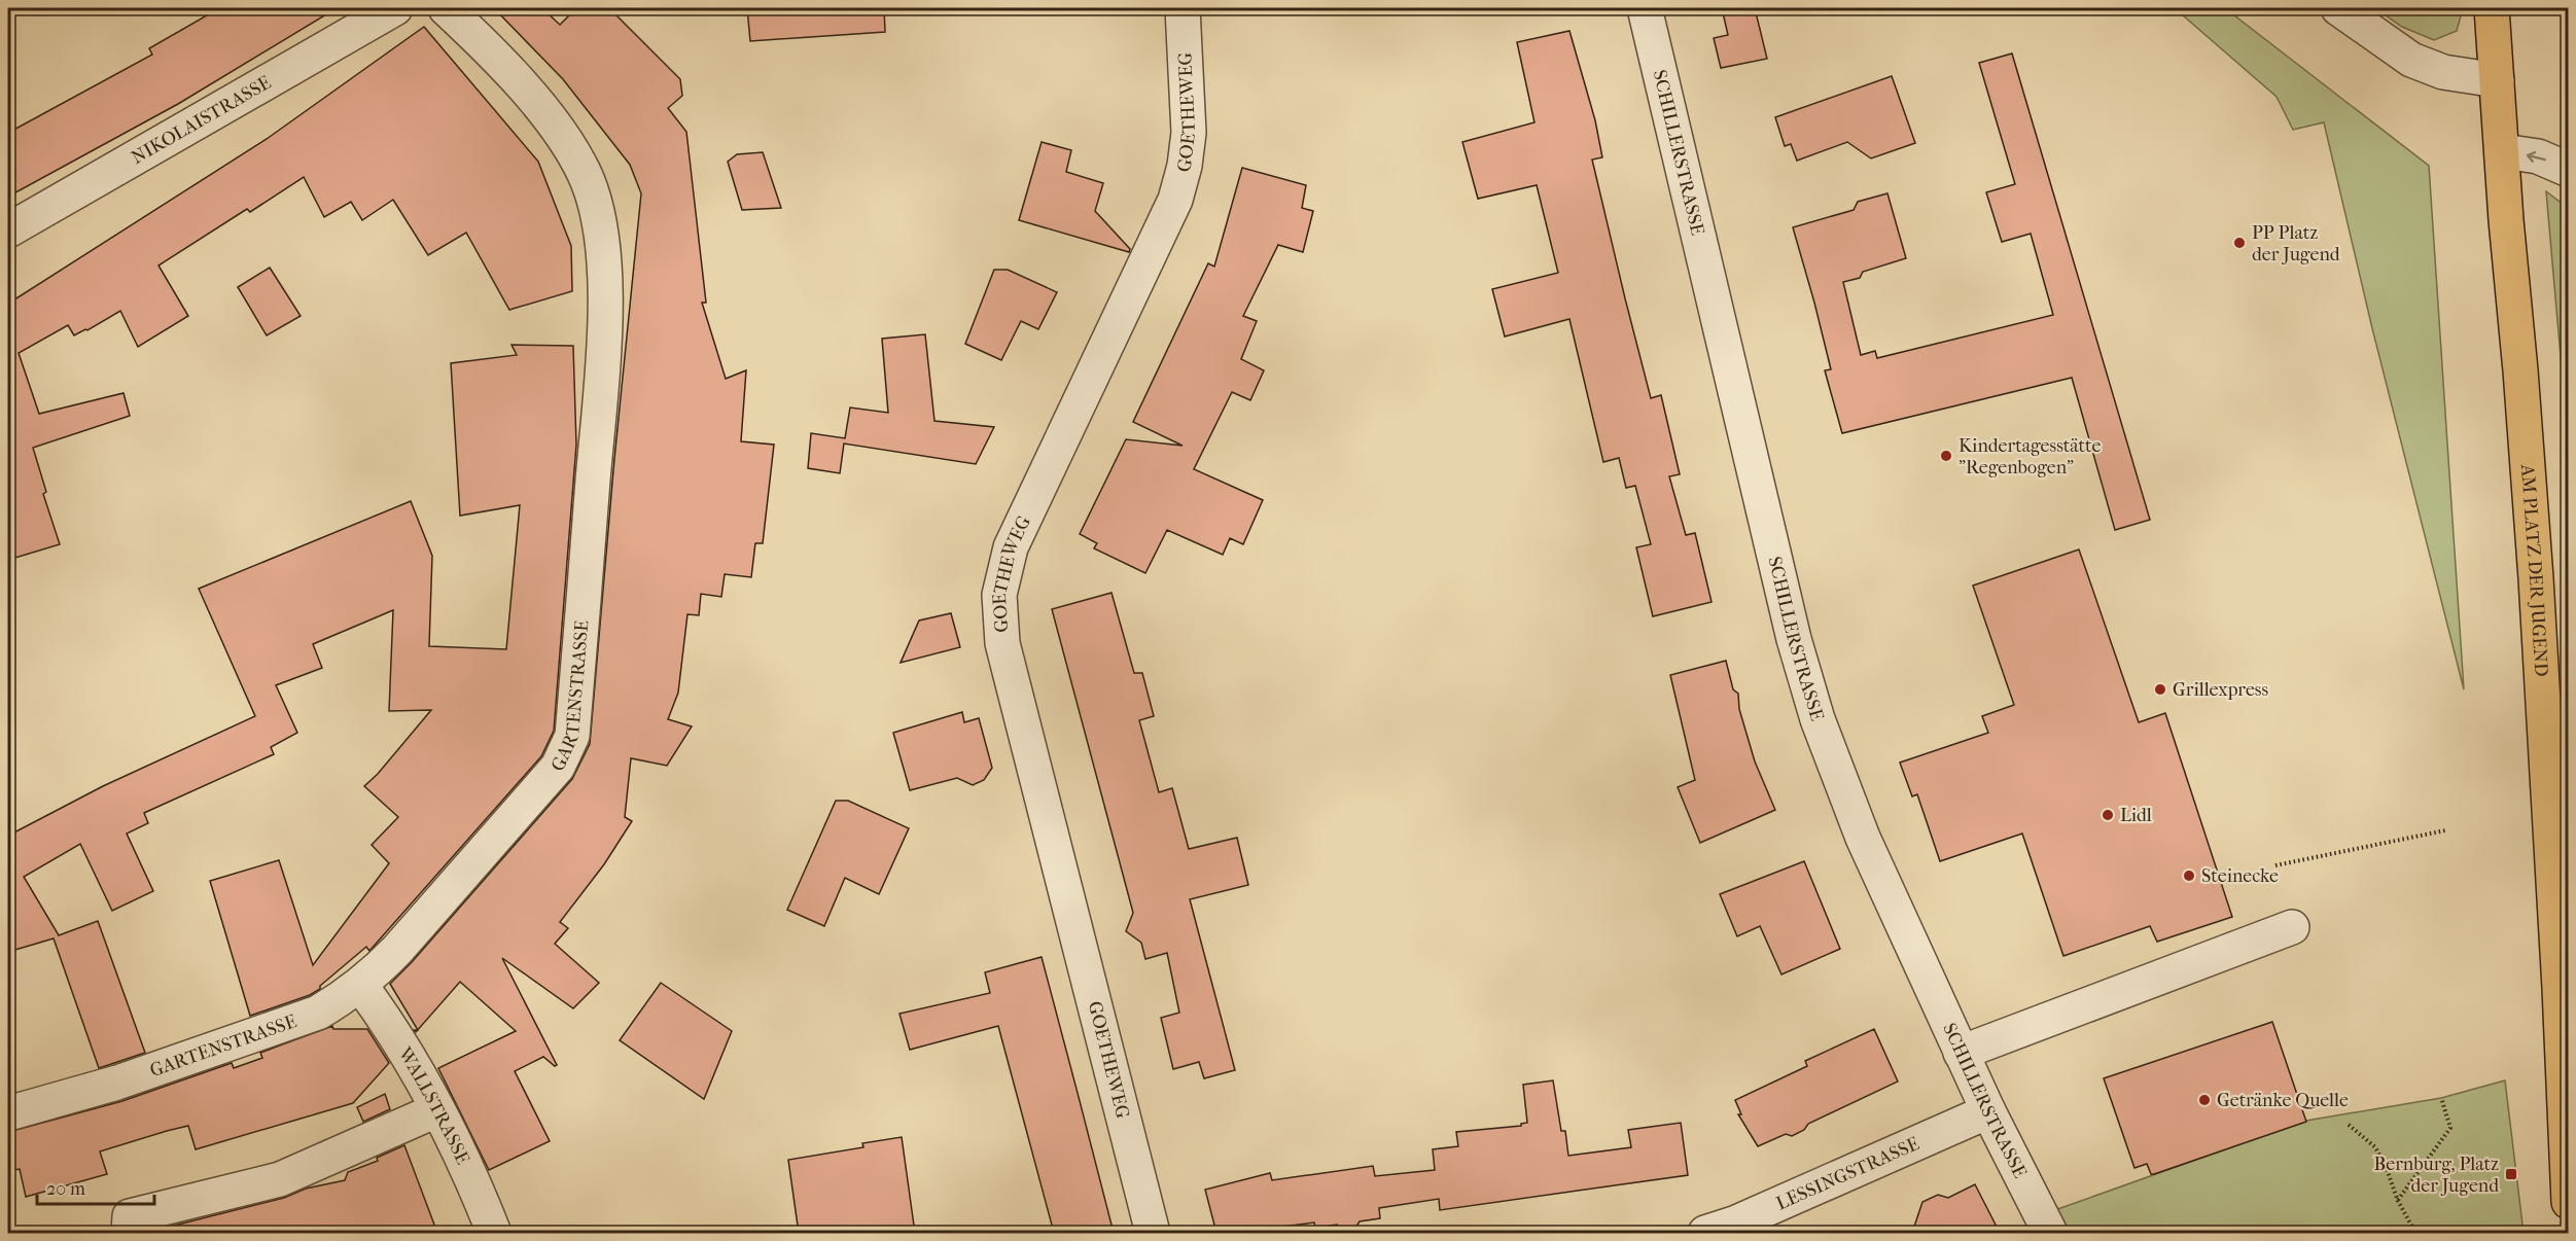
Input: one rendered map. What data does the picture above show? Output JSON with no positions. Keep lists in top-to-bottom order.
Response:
{
  "streets": {
    "main road": ["AM PLATZ DER JUGEND"],
    "street": [
      "GOETHEWEG",
      "NIKOLAISTRASSE",
      "SCHILLERSTRASSE",
      "GARTENSTRASSE",
      "WALLSTRASSE",
      "LESSINGSTRASSE"
    ]
  },
  "crossings": [
    ["SCHILLERSTRASSE", "LESSINGSTRASSE"],
    ["GARTENSTRASSE", "WALLSTRASSE"]
  ],
  "places": {
    "other": [
      "PP Platz der Jugend",
      "Kindertagesstätte \"Regenbogen\"",
      "Grillexpress",
      "Lidl",
      "Steinecke",
      "Getränke Quelle"
    ],
    "transit": ["Bernburg, Platz der Jugend"]
  },
  "scale_bar": "20 m"
}
